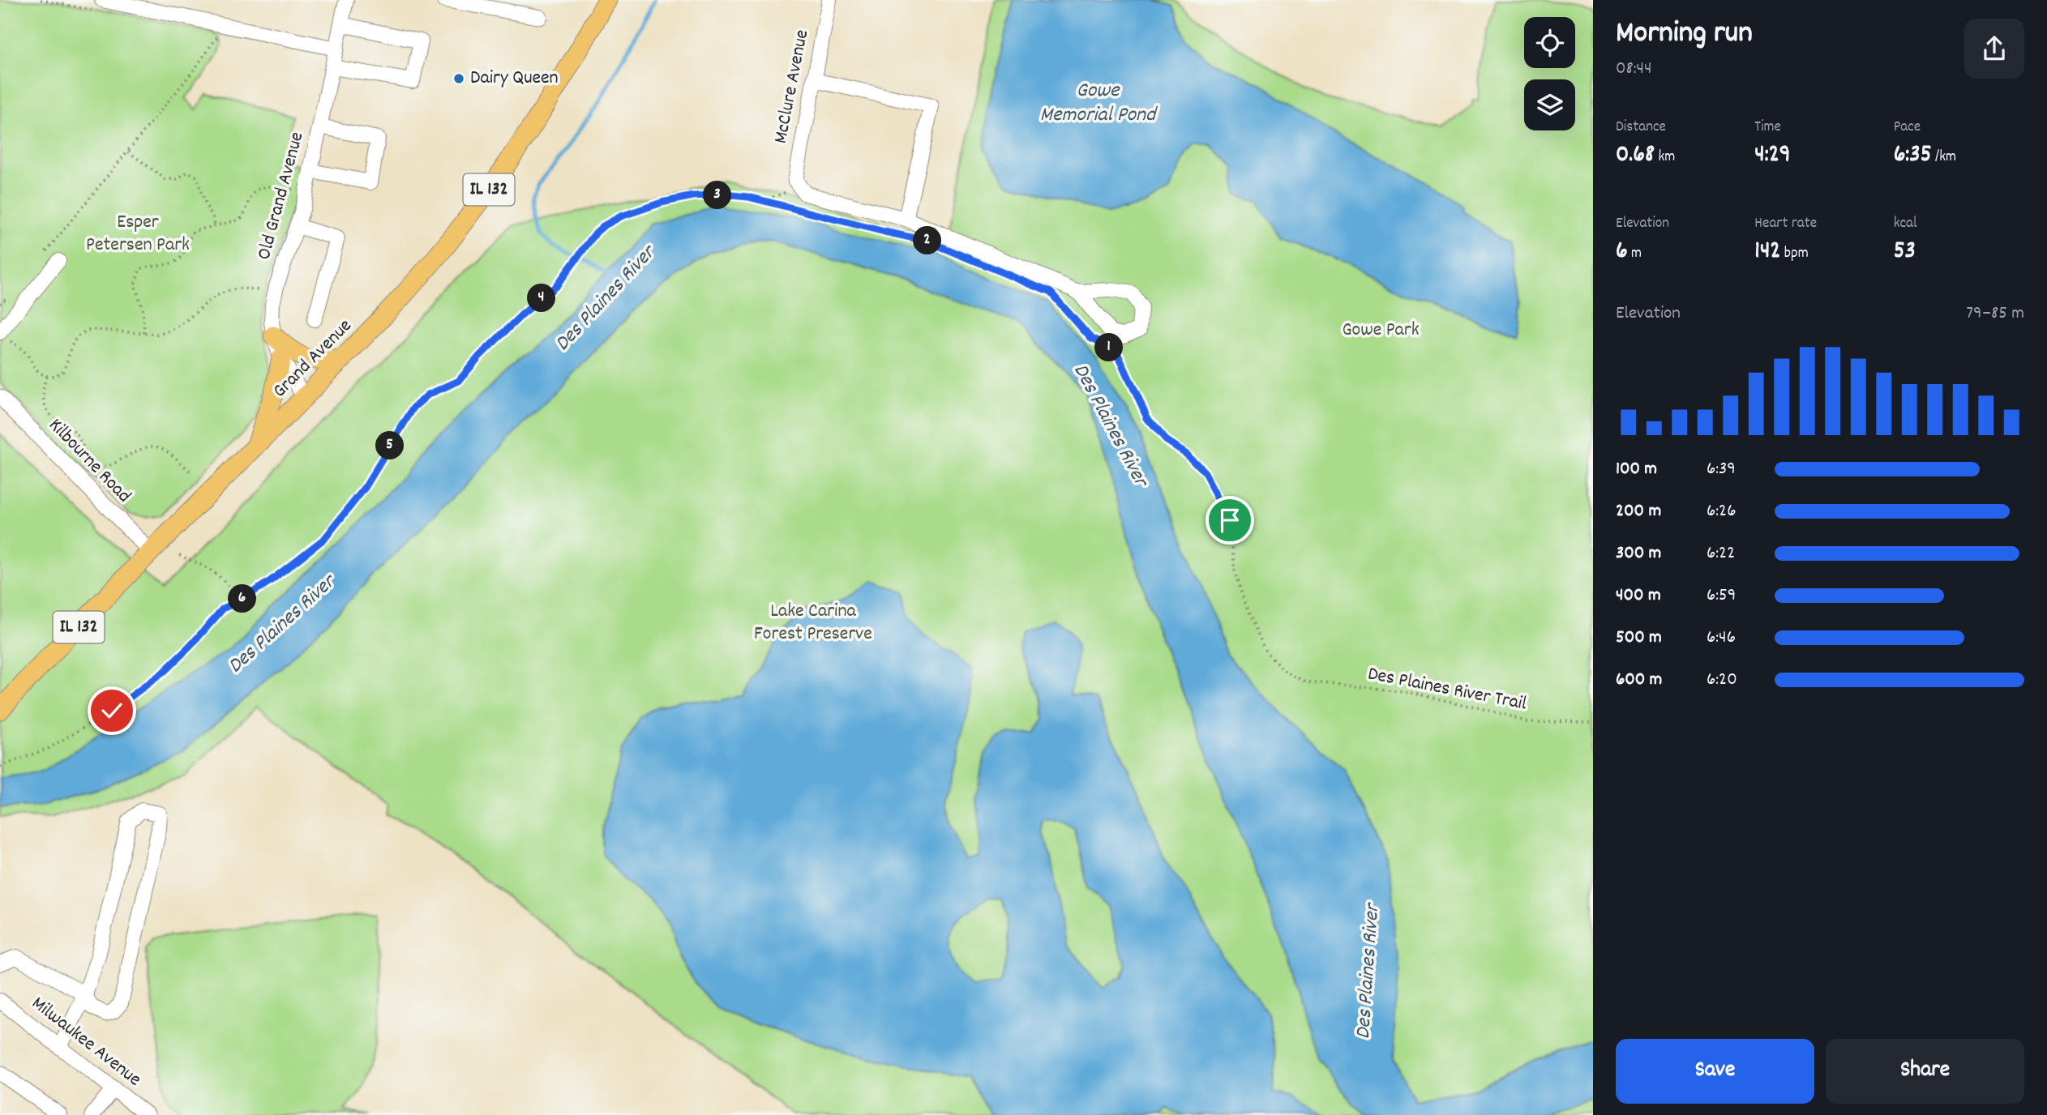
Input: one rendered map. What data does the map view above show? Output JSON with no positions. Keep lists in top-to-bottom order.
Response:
{
  "streets": {
    "main road": ["IL 132", "Grand Avenue"],
    "street": [
      "McClure Avenue",
      "Old Grand Avenue",
      "Kilbourne Road",
      "Milwaukee Avenue"
    ],
    "path": ["Des Plaines River Trail"]
  },
  "crossings": [
    ["Old Grand Avenue", "Grand Avenue"],
    ["Grand Avenue", "Kilbourne Road"]
  ],
  "water": ["Gowe Memorial Pond", "Des Plaines River"],
  "parks": ["Esper Petersen Park", "Gowe Park", "Lake Carina Forest Preserve"],
  "places": ["Dairy Queen"],
  "page": {
    "heading": ["Morning run", "08:44"],
    "stats": [
      ["Distance", "0.68 km"],
      ["Time", "4:29"],
      ["Pace", "6:35 /km"],
      ["Elevation", "6 m"],
      ["Heart rate", "142 bpm"],
      ["kcal", "53"]
    ],
    "pins": [
      "3",
      "2",
      "4",
      "1",
      "5",
      "6"
    ],
    "chart": ["Elevation", "79–85 m"],
    "list": [
      {
        "name": "100 m",
        "note": "6:39"
      },
      {
        "name": "200 m",
        "note": "6:26"
      },
      {
        "name": "300 m",
        "note": "6:22"
      },
      {
        "name": "400 m",
        "note": "6:59"
      },
      {
        "name": "500 m",
        "note": "6:46"
      },
      {
        "name": "600 m",
        "note": "6:20"
      }
    ],
    "buttons": ["Save", "Share"]
  }
}
